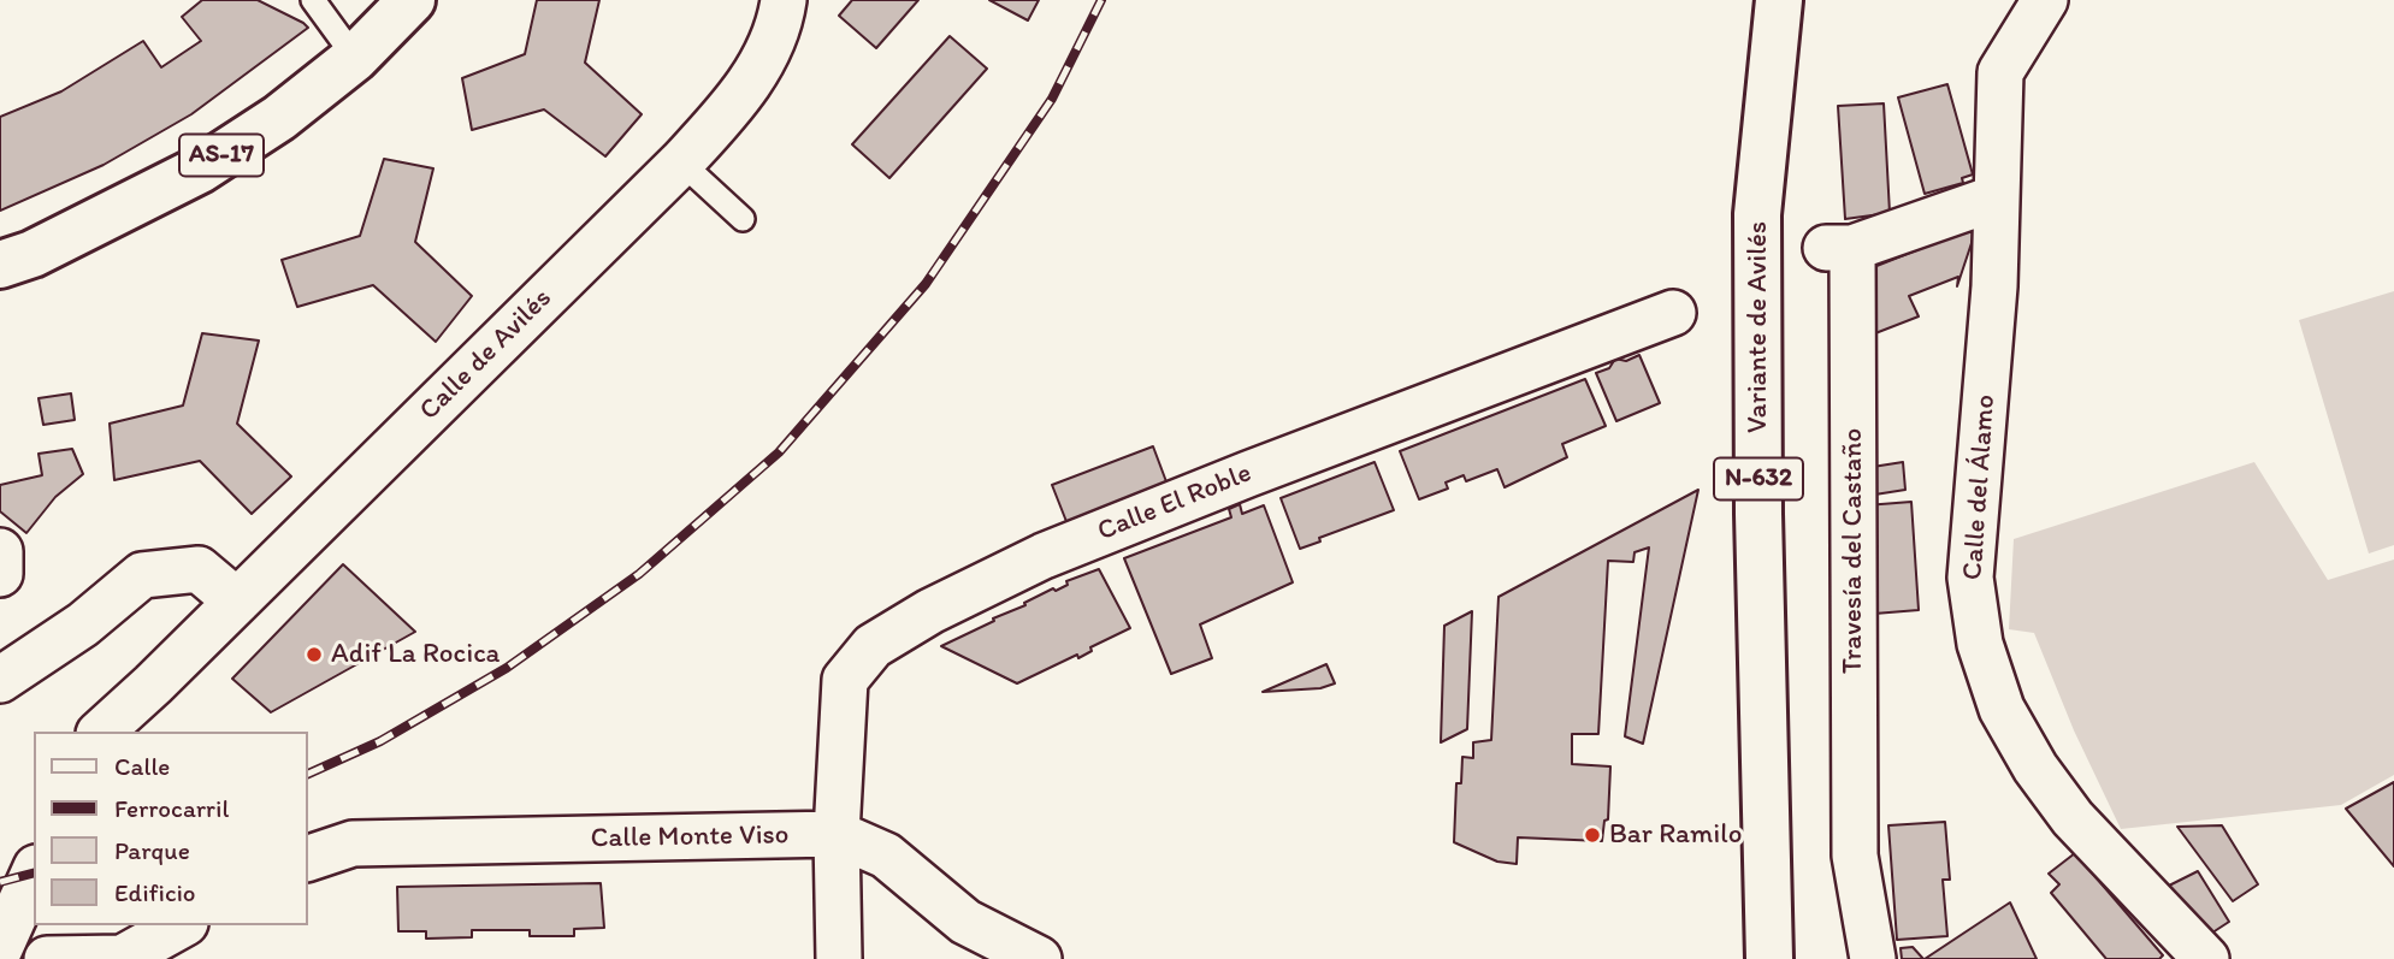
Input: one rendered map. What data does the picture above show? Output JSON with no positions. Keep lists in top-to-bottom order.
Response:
{
  "streets": {
    "main road": ["AS-17", "Variante de Avilés", "N-632"],
    "street": [
      "Calle de Avilés",
      "Calle del Álamo",
      "Calle El Roble",
      "Travesía del Castaño",
      "Calle Monte Viso"
    ]
  },
  "crossings": [
    ["Calle del Álamo", "Travesía del Castaño"],
    ["Calle El Roble", "Calle Monte Viso"]
  ],
  "places": ["Adif La Rocica", "Bar Ramilo"],
  "legend": [
    "Calle",
    "Ferrocarril",
    "Parque",
    "Edificio"
  ]
}
